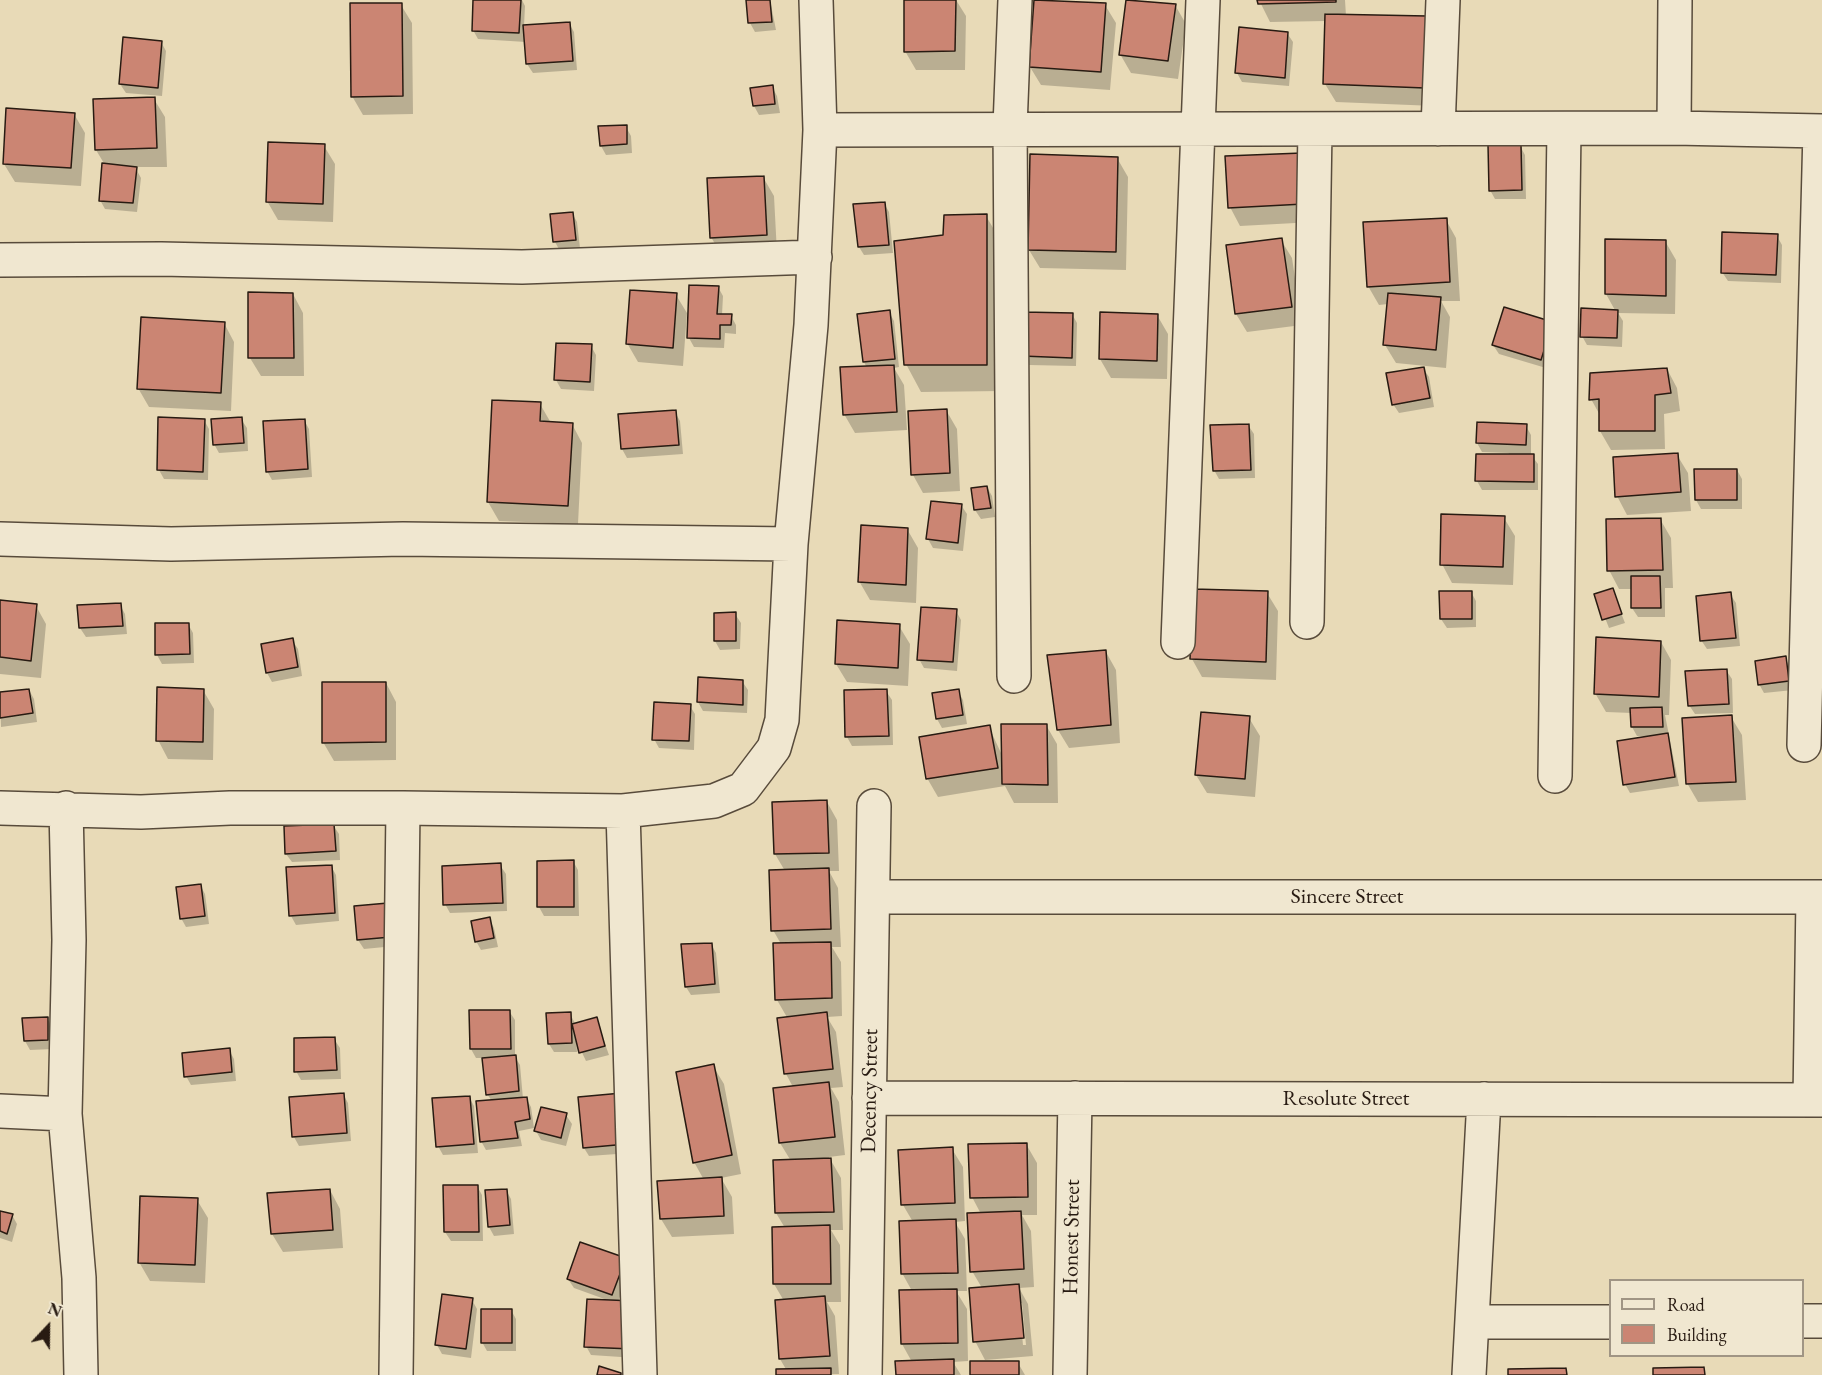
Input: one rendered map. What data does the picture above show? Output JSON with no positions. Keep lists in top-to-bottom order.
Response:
{
  "streets": {
    "street": [
      "Sincere Street",
      "Decency Street",
      "Resolute Street",
      "Honest Street"
    ]
  },
  "crossings": [
    ["Sincere Street", "Decency Street"],
    ["Decency Street", "Resolute Street"],
    ["Resolute Street", "Honest Street"]
  ],
  "legend": ["Road", "Building"],
  "north": "top"
}
